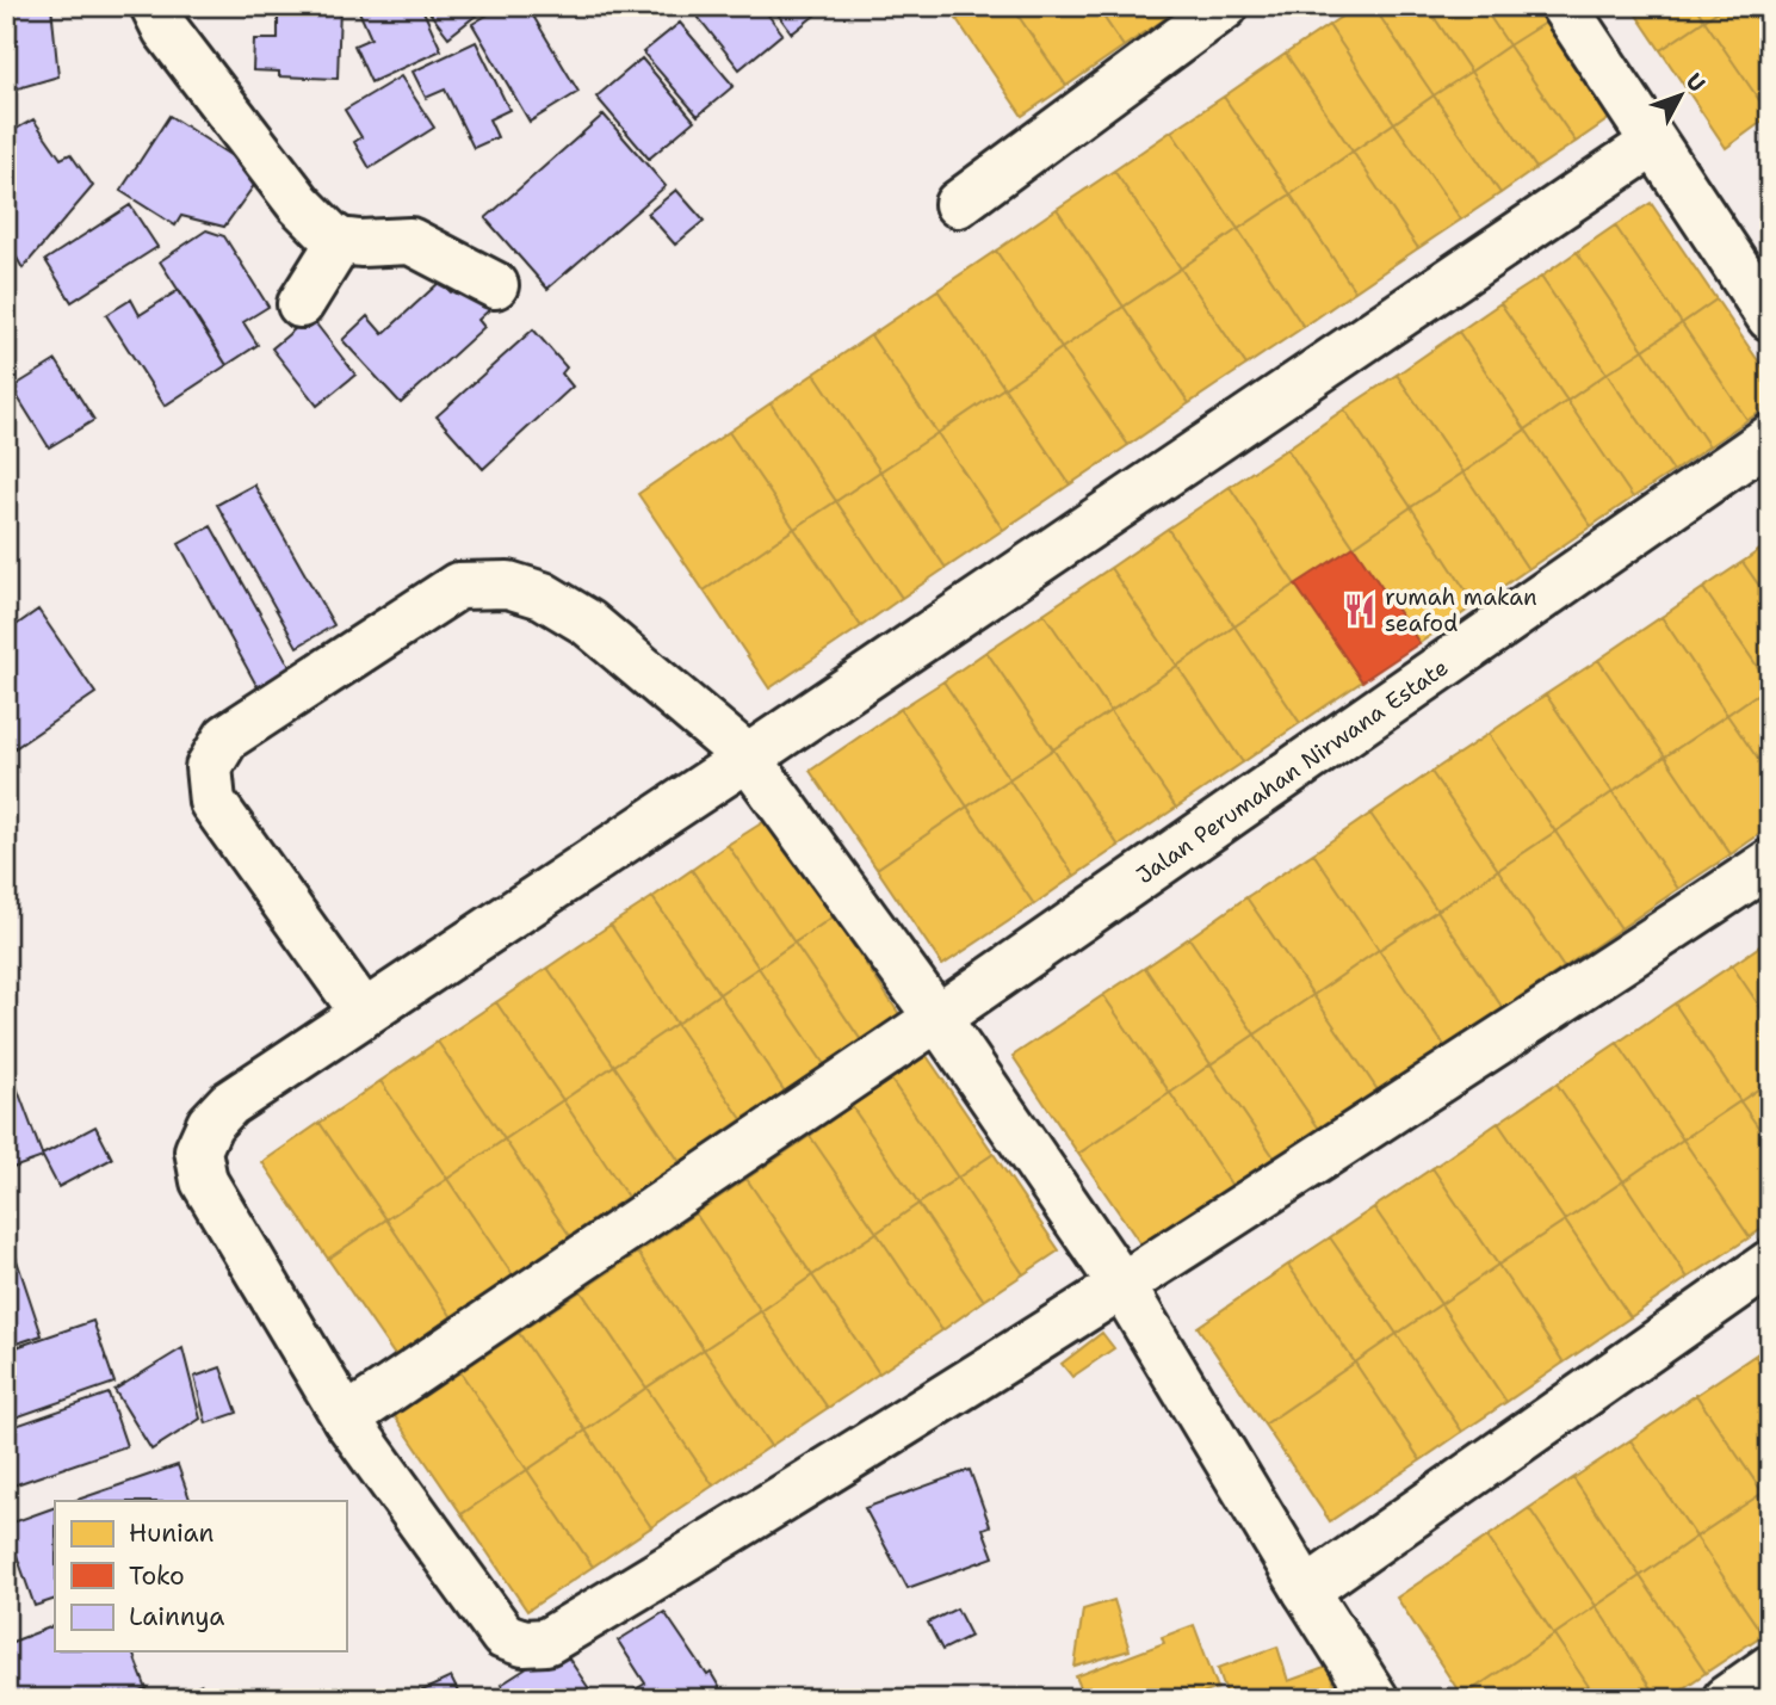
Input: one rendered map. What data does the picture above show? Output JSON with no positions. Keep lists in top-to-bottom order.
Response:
{
  "streets": {
    "street": ["Jalan Perumahan Nirwana Estate"]
  },
  "places": {
    "restaurant": ["rumah makan seafod"]
  },
  "legend": ["Hunian", "Toko", "Lainnya"],
  "north": "top right"
}
